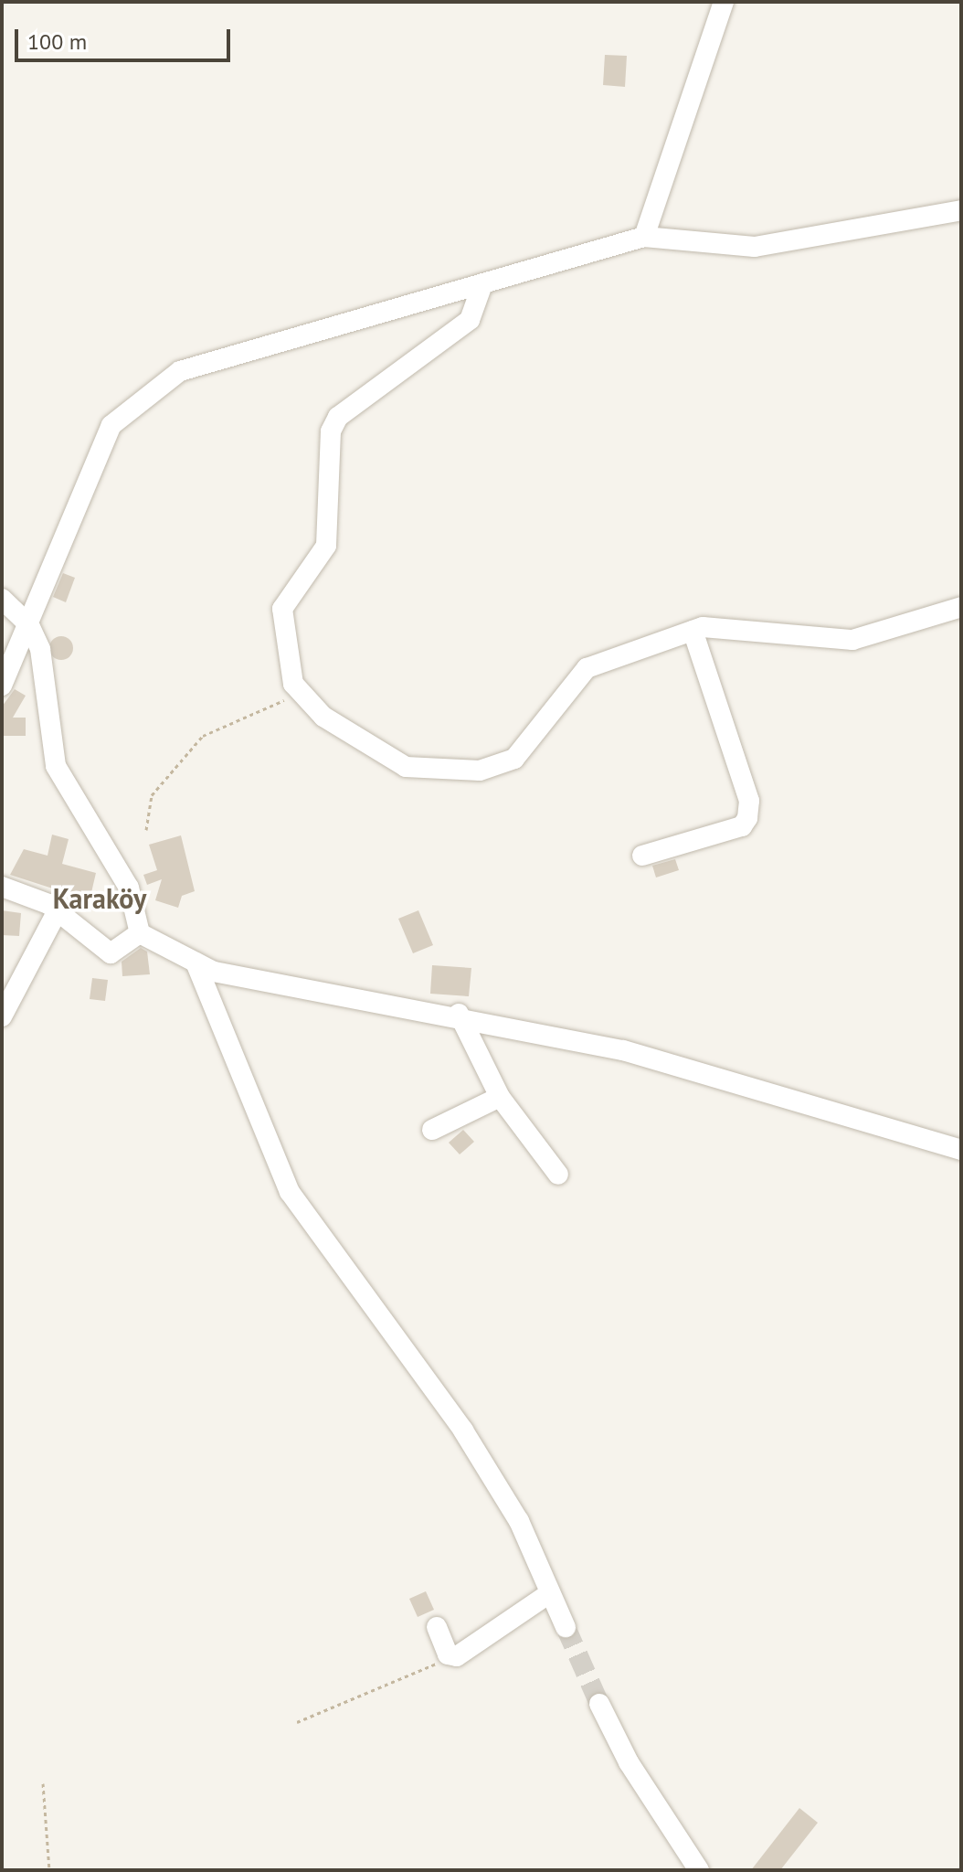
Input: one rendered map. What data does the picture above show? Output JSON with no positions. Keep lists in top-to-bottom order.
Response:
{
  "districts": ["Karaköy"],
  "scale_bar": "100 m"
}
